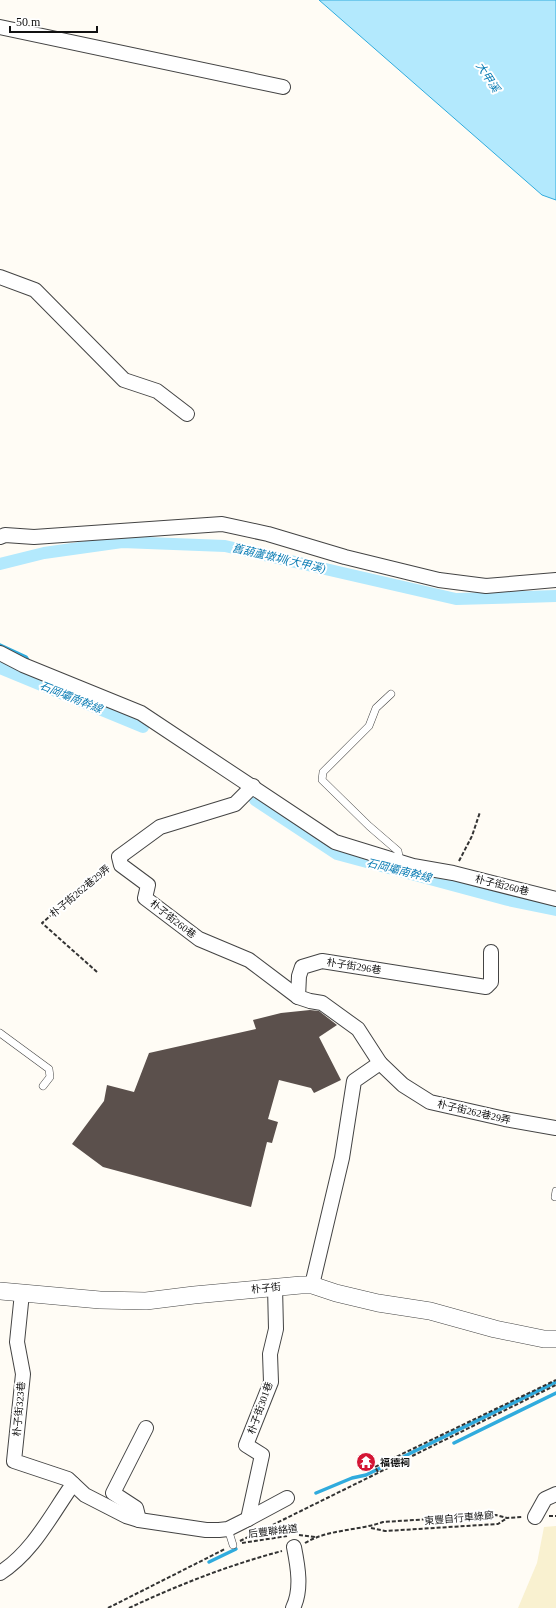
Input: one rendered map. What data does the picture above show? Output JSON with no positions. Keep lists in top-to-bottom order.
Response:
{
  "streets": {
    "street": [
      "朴子街260巷",
      "朴子街262巷29弄",
      "朴子街296巷",
      "朴子街",
      "朴子街301巷",
      "朴子街323巷"
    ],
    "path": ["東豐自行車綠廊", "后豐聯絡道"]
  },
  "crossings": [
    ["朴子街260巷", "朴子街262巷29弄"],
    ["朴子街260巷", "朴子街296巷"],
    ["朴子街", "朴子街301巷"],
    ["朴子街", "朴子街323巷"],
    ["東豐自行車綠廊", "后豐聯絡道"]
  ],
  "water": ["大甲溪", "舊葫蘆墩圳(大甲溪)", "石岡壩南幹線"],
  "places": {
    "temple": ["福德祠"]
  },
  "scale_bar": "50 m"
}
